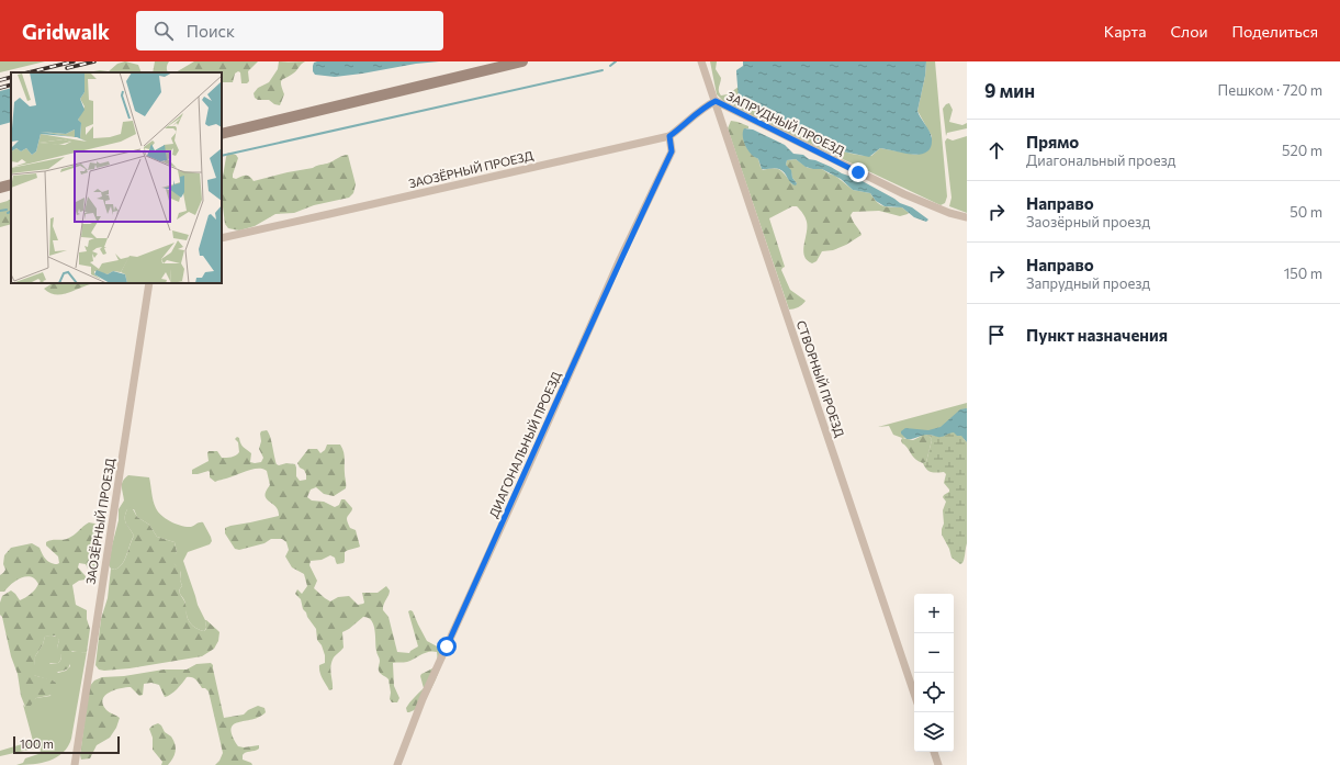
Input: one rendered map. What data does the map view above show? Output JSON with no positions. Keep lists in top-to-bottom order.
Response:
{
  "streets": {
    "street": [
      "ЗАПРУДНЫЙ ПРОЕЗД",
      "ЗАОЗЁРНЫЙ ПРОЕЗД",
      "СТВОРНЫЙ ПРОЕЗД",
      "ДИАГОНАЛЬНЫЙ ПРОЕЗД"
    ]
  },
  "crossings": [
    ["ЗАПРУДНЫЙ ПРОЕЗД", "ЗАОЗЁРНЫЙ ПРОЕЗД"],
    ["ЗАПРУДНЫЙ ПРОЕЗД", "СТВОРНЫЙ ПРОЕЗД"],
    ["ЗАОЗЁРНЫЙ ПРОЕЗД", "СТВОРНЫЙ ПРОЕЗД"],
    ["ЗАОЗЁРНЫЙ ПРОЕЗД", "ДИАГОНАЛЬНЫЙ ПРОЕЗД"]
  ],
  "scale_bar": "100 m",
  "page": {
    "header": "Gridwalk",
    "search": "Поиск",
    "nav": ["Карта", "Слои", "Поделиться"],
    "heading": ["9 мин", "Пешком · 720 m"],
    "list": [
      ["Прямо", "Диагональный проезд", "520 m"],
      ["Направо", "Заозёрный проезд", "50 m"],
      ["Направо", "Запрудный проезд", "150 m"],
      "Пункт назначения"
    ],
    "map_buttons": ["+", "−"],
    "scale": "100 m"
  }
}
